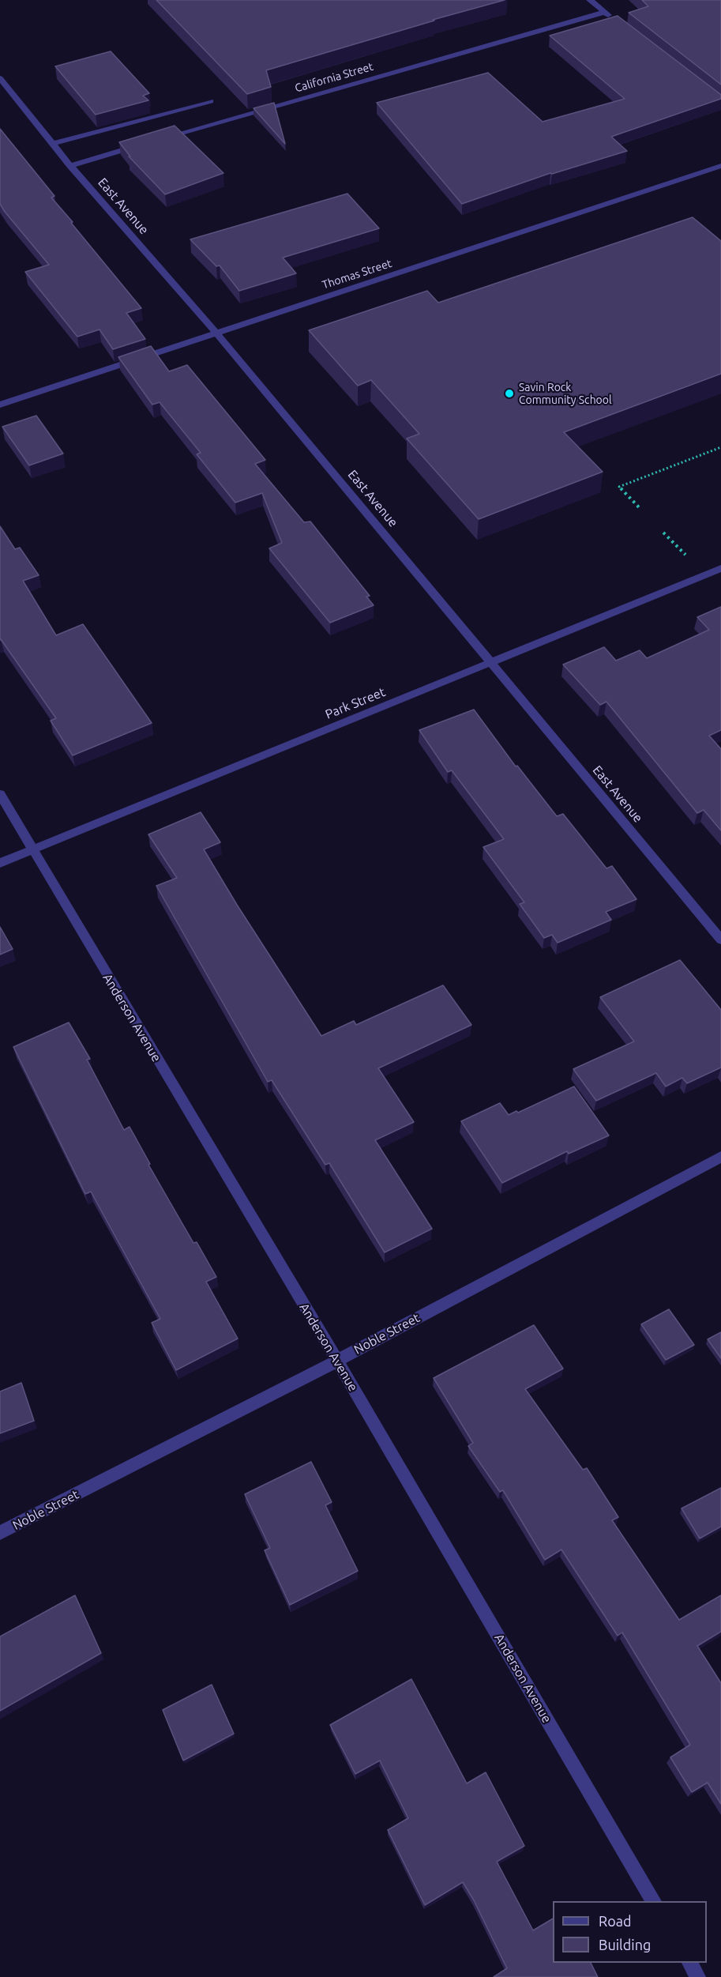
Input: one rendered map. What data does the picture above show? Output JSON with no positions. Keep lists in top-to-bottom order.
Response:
{
  "streets": {
    "street": [
      "California Street",
      "East Avenue",
      "Thomas Street",
      "Park Street",
      "Anderson Avenue",
      "Noble Street"
    ]
  },
  "crossings": [
    ["East Avenue", "Thomas Street"],
    ["East Avenue", "Park Street"],
    ["Park Street", "Anderson Avenue"],
    ["Anderson Avenue", "Noble Street"]
  ],
  "places": ["Savin Rock Community School"],
  "legend": ["Road", "Building"]
}
